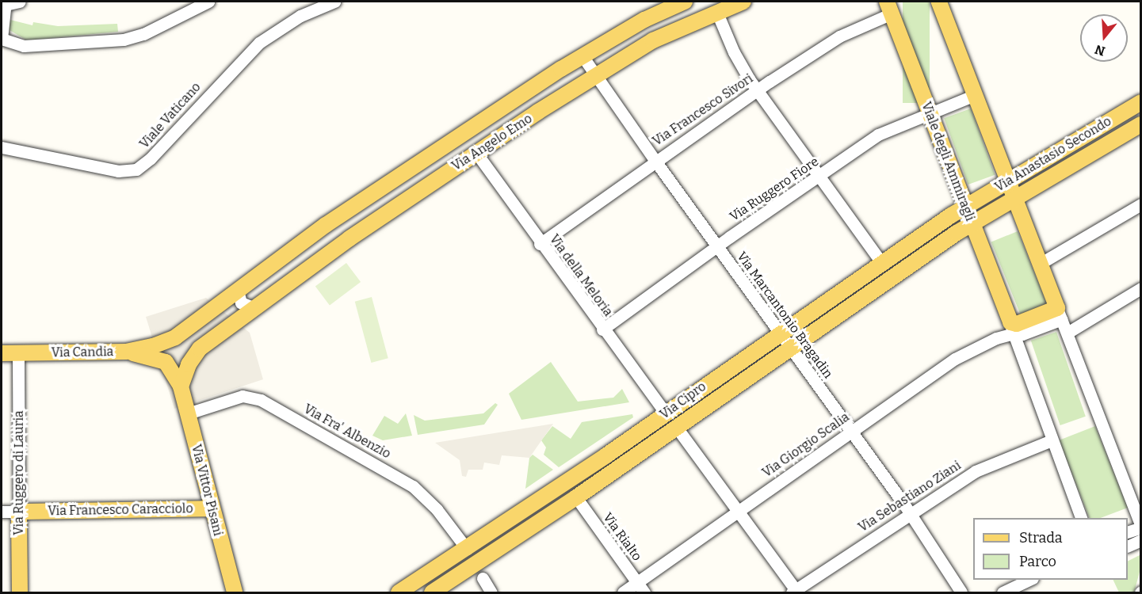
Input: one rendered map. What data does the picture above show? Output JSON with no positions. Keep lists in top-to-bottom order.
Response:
{
  "streets": {
    "main road": [
      "Via Angelo Emo",
      "Via Anastasio Secondo",
      "Viale degli Ammiragli",
      "Via Candia",
      "Via Cipro",
      "Via Ruggero di Lauria",
      "Via Vittor Pisani",
      "Via Francesco Caracciolo"
    ],
    "street": [
      "Via Francesco Sivori",
      "Viale Vaticano",
      "Via Ruggero Fiore",
      "Via della Meloria",
      "Via Marcantonio Bragadin",
      "Via Fra' Albenzio",
      "Via Giorgio Scalia",
      "Via Sebastiano Ziani",
      "Via Rialto"
    ]
  },
  "crossings": [
    ["Via Francesco Sivori", "Viale degli Ammiragli"],
    ["Via Francesco Sivori", "Via della Meloria"],
    ["Via Francesco Sivori", "Via Marcantonio Bragadin"],
    ["Via Angelo Emo", "Via della Meloria"],
    ["Via Angelo Emo", "Via Marcantonio Bragadin"],
    ["Via Angelo Emo", "Via Candia"],
    ["Via Angelo Emo", "Via Vittor Pisani"],
    ["Via Anastasio Secondo", "Viale degli Ammiragli"],
    ["Via Anastasio Secondo", "Via Cipro"],
    ["Viale degli Ammiragli", "Via Ruggero Fiore"],
    ["Viale degli Ammiragli", "Via Cipro"],
    ["Viale degli Ammiragli", "Via Giorgio Scalia"],
    ["Viale degli Ammiragli", "Via Sebastiano Ziani"],
    ["Via Ruggero Fiore", "Via della Meloria"],
    ["Via Ruggero Fiore", "Via Marcantonio Bragadin"],
    ["Via della Meloria", "Via Cipro"],
    ["Via Marcantonio Bragadin", "Via Cipro"],
    ["Via Marcantonio Bragadin", "Via Giorgio Scalia"],
    ["Via Marcantonio Bragadin", "Via Sebastiano Ziani"],
    ["Via Candia", "Via Ruggero di Lauria"],
    ["Via Candia", "Via Vittor Pisani"],
    ["Via Cipro", "Via Fra' Albenzio"],
    ["Via Cipro", "Via Rialto"],
    ["Via Fra' Albenzio", "Via Vittor Pisani"],
    ["Via Giorgio Scalia", "Via Rialto"],
    ["Via Ruggero di Lauria", "Via Francesco Caracciolo"],
    ["Via Vittor Pisani", "Via Francesco Caracciolo"]
  ],
  "legend": ["Strada", "Parco"],
  "north": "bottom"
}
